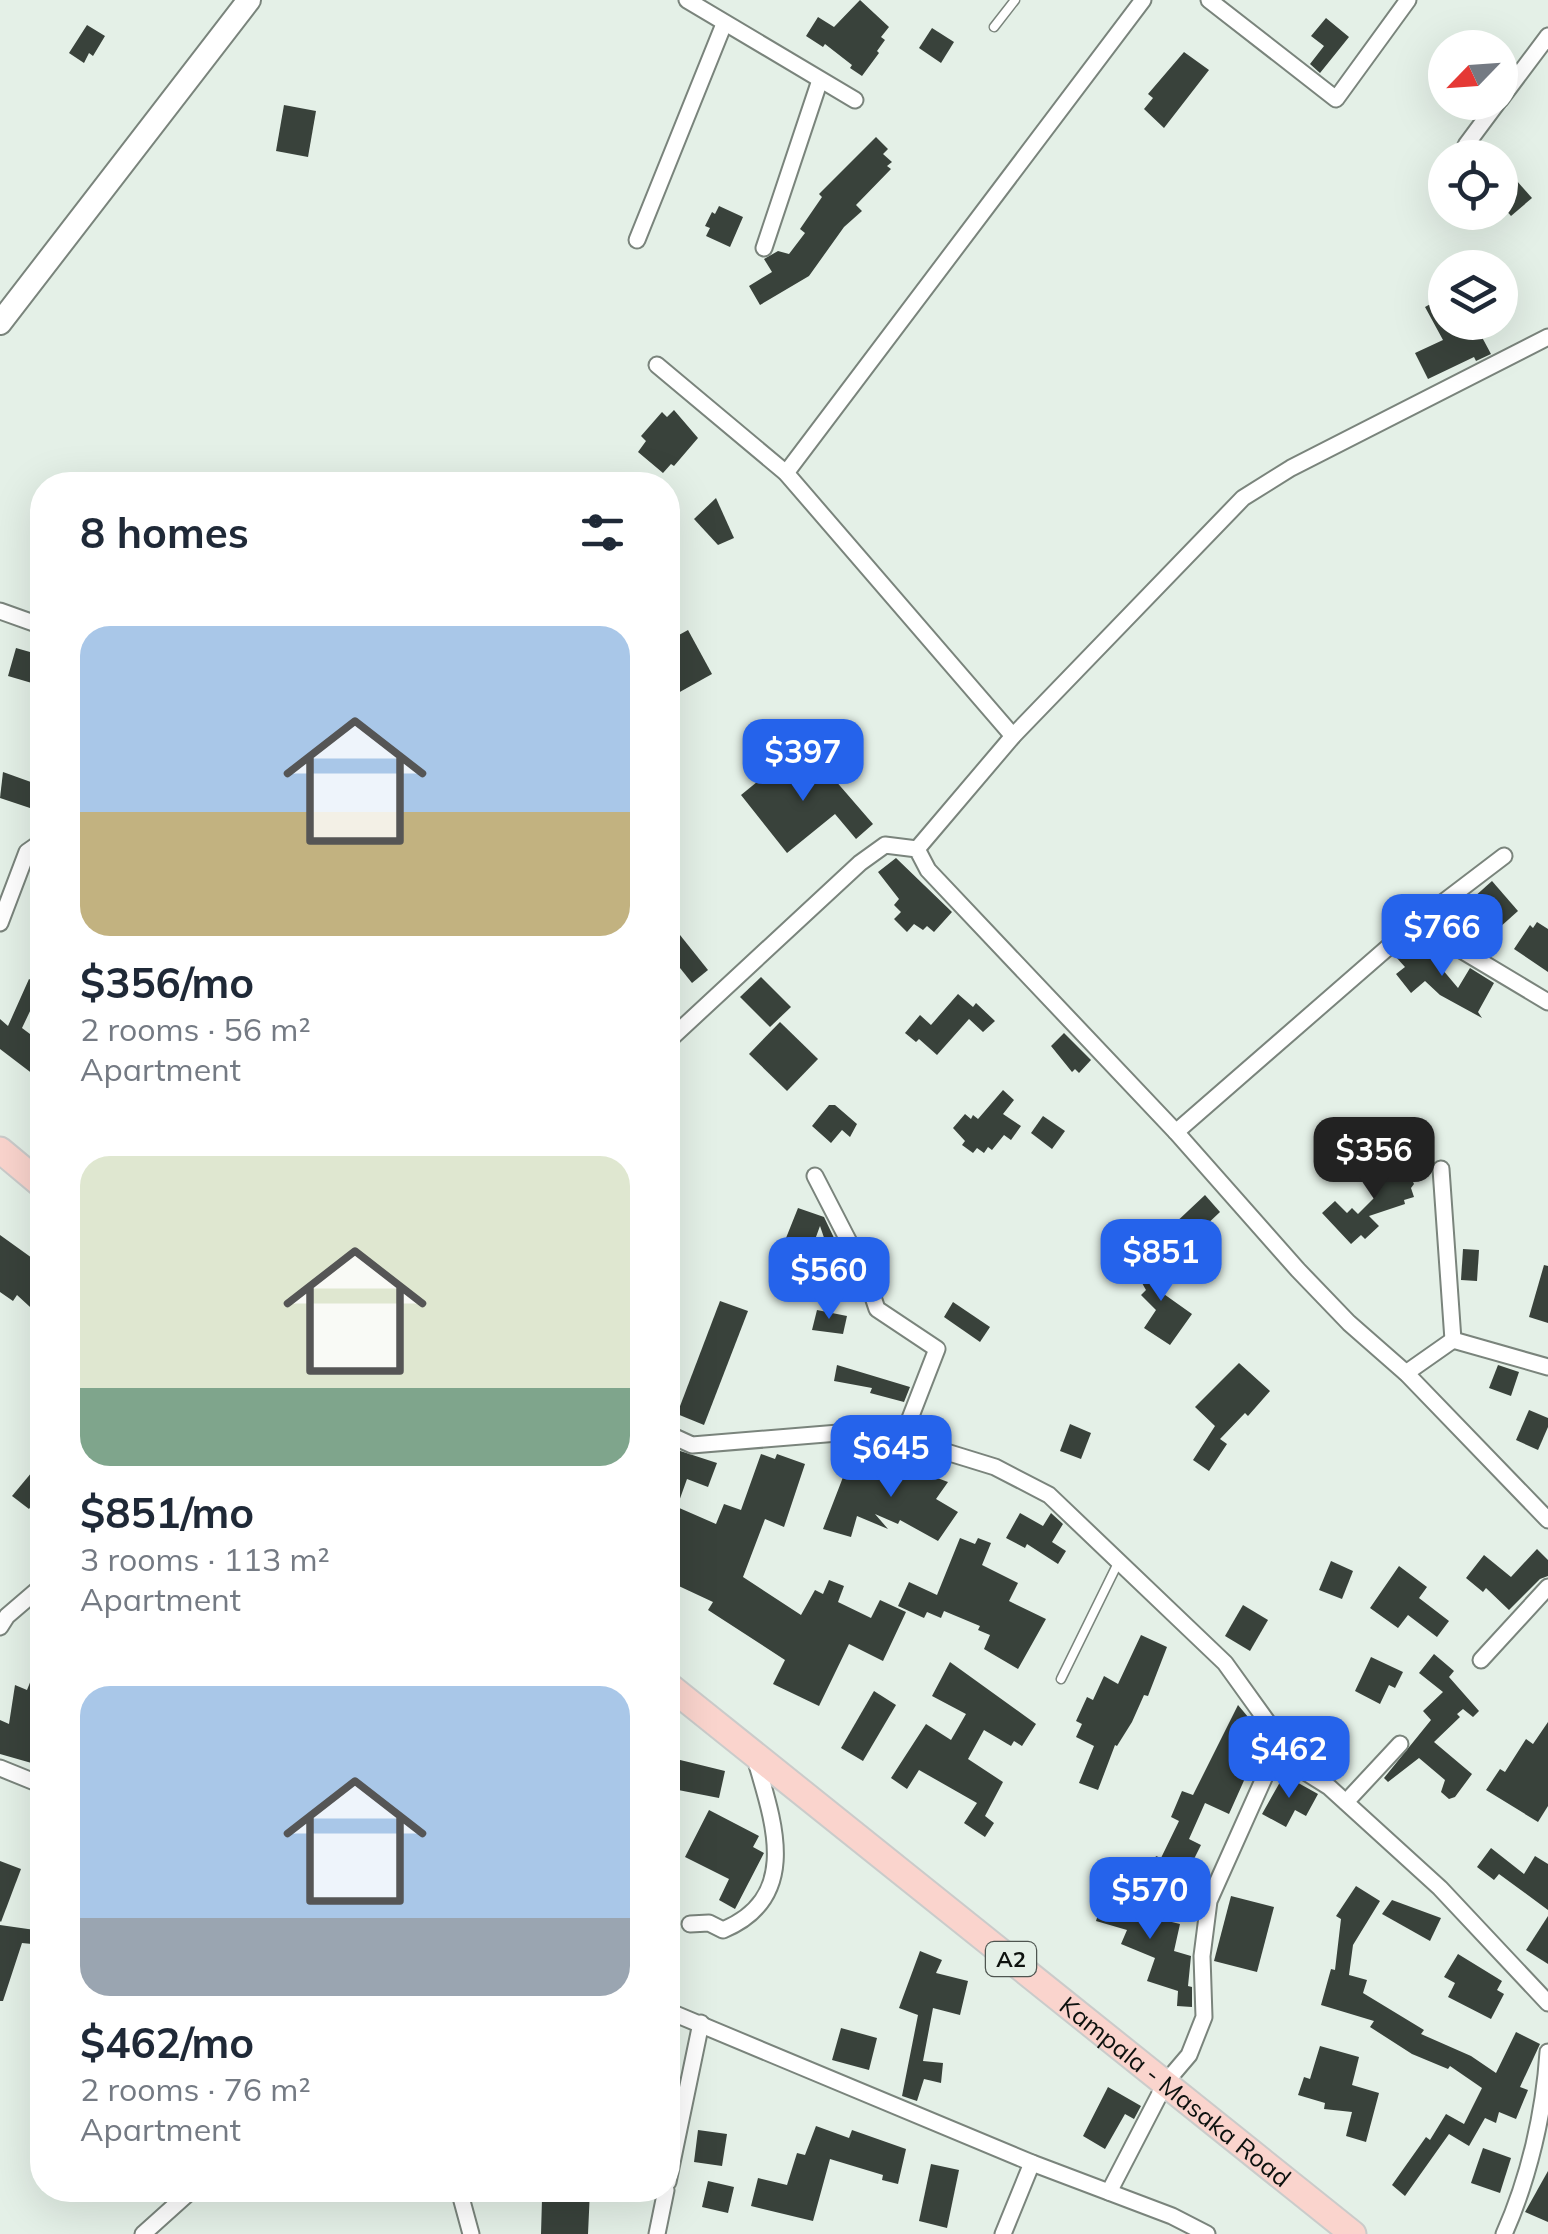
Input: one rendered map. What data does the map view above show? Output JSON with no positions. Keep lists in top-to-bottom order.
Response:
{
  "streets": {
    "main road": ["A2", "Kampala - Masaka Road"]
  },
  "north": "bottom left",
  "page": {
    "heading": "8 homes",
    "list": [
      {
        "name": "$356/mo",
        "note": "2 rooms · 56 m² · Apartment"
      },
      {
        "name": "$851/mo",
        "note": "3 rooms · 113 m² · Apartment"
      },
      {
        "name": "$462/mo",
        "note": "2 rooms · 76 m² · Apartment"
      }
    ],
    "price": [
      "$397",
      "$766",
      "$356",
      "$851",
      "$560",
      "$645",
      "$462",
      "$570"
    ]
  }
}
